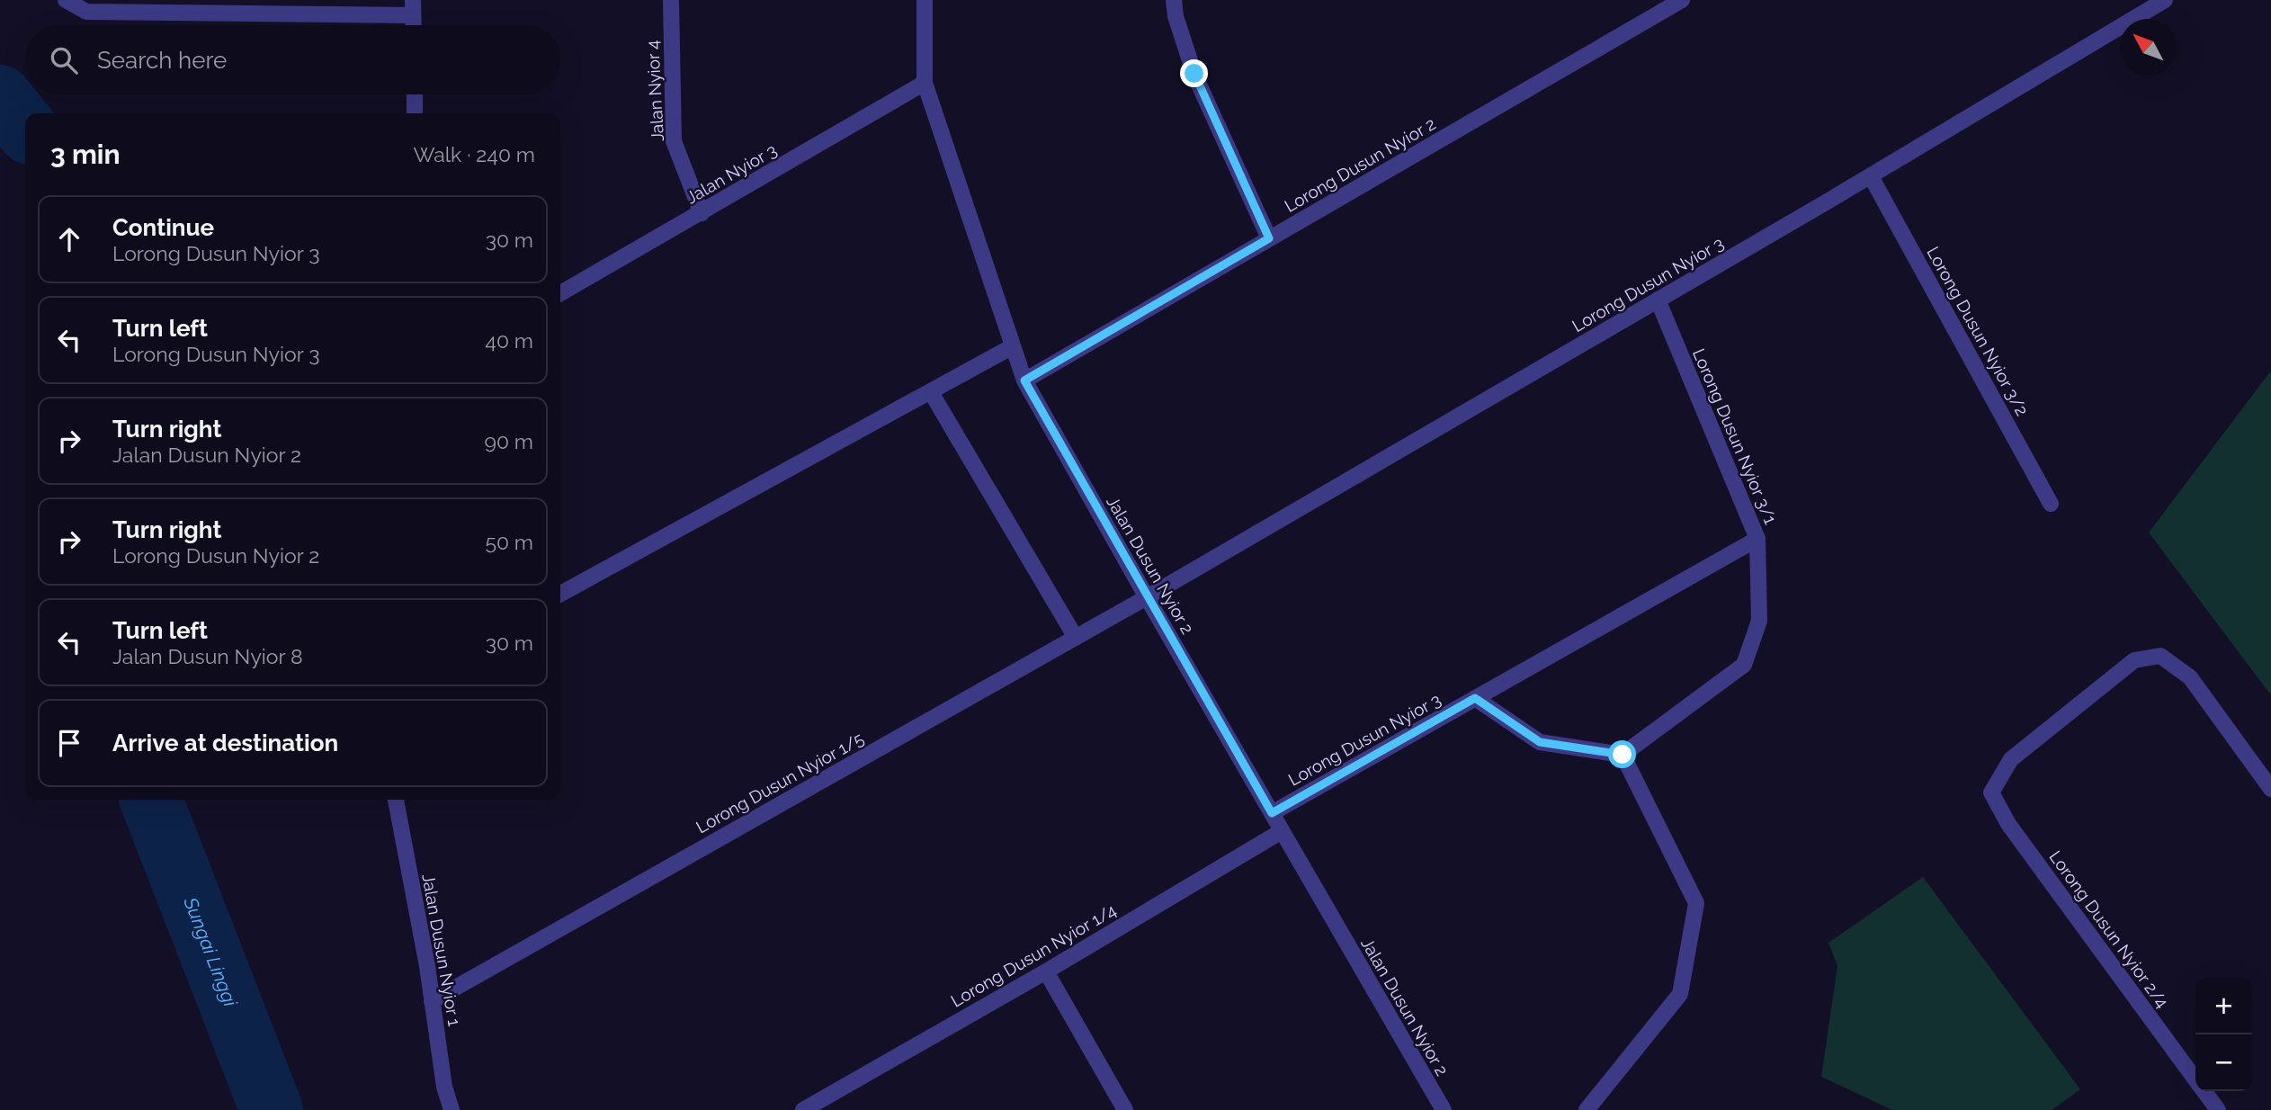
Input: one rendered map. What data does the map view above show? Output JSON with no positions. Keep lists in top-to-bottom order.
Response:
{
  "streets": {
    "street": [
      "Jalan Nyior 4",
      "Lorong Dusun Nyior 2",
      "Jalan Nyior 3",
      "Lorong Dusun Nyior 3",
      "Lorong Dusun Nyior 3/2",
      "Lorong Dusun Nyior 3/1",
      "Jalan Dusun Nyior 2",
      "Lorong Dusun Nyior 1/5",
      "Lorong Dusun Nyior 2/4",
      "Jalan Dusun Nyior 1",
      "Lorong Dusun Nyior 1/4"
    ]
  },
  "crossings": [
    ["Jalan Nyior 4", "Jalan Nyior 3"],
    ["Lorong Dusun Nyior 2", "Jalan Dusun Nyior 2"],
    ["Jalan Nyior 3", "Jalan Dusun Nyior 2"],
    ["Lorong Dusun Nyior 3", "Lorong Dusun Nyior 3/2"],
    ["Lorong Dusun Nyior 3", "Lorong Dusun Nyior 3/1"],
    ["Lorong Dusun Nyior 3", "Jalan Dusun Nyior 2"],
    ["Lorong Dusun Nyior 3", "Lorong Dusun Nyior 1/5"],
    ["Jalan Dusun Nyior 2", "Lorong Dusun Nyior 1/5"],
    ["Jalan Dusun Nyior 2", "Lorong Dusun Nyior 1/4"],
    ["Lorong Dusun Nyior 1/5", "Jalan Dusun Nyior 1"]
  ],
  "water": ["Sungai Linggi"],
  "north": "top left",
  "page": {
    "search": "Search here",
    "heading": ["3 min", "Walk · 240 m"],
    "list": [
      ["Continue", "Lorong Dusun Nyior 3", "30 m"],
      ["Turn left", "Lorong Dusun Nyior 3", "40 m"],
      ["Turn right", "Jalan Dusun Nyior 2", "90 m"],
      ["Turn right", "Lorong Dusun Nyior 2", "50 m"],
      ["Turn left", "Jalan Dusun Nyior 8", "30 m"],
      "Arrive at destination"
    ],
    "map_buttons": ["+", "−"]
  }
}
